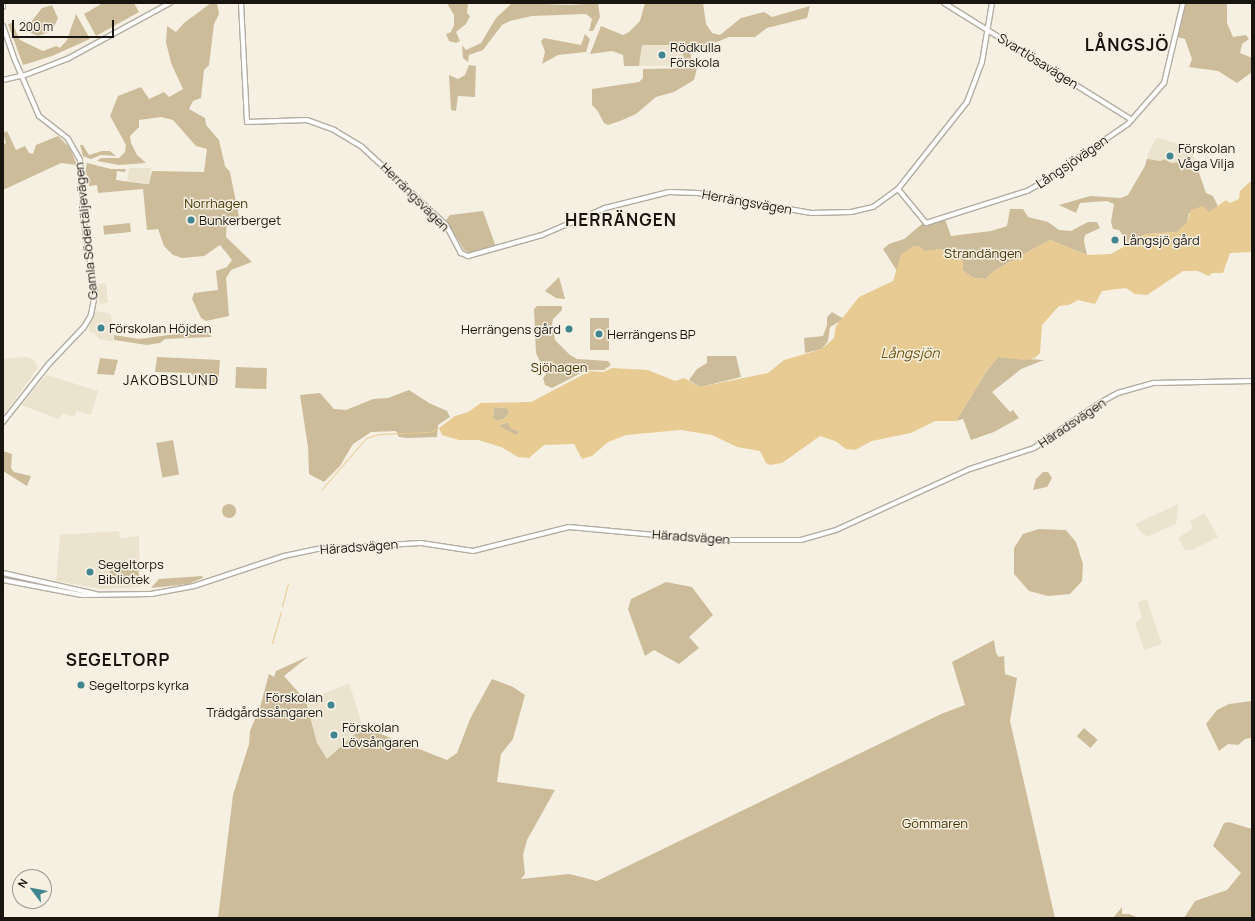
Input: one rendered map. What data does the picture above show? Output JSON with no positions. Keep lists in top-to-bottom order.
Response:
{
  "streets": {
    "street": [
      "Svartlösavägen",
      "Långsjövägen",
      "Herrängsvägen",
      "Gamla Södertäljevägen",
      "Häradsvägen"
    ]
  },
  "crossings": [
    ["Svartlösavägen", "Långsjövägen"],
    ["Svartlösavägen", "Herrängsvägen"],
    ["Långsjövägen", "Herrängsvägen"]
  ],
  "districts": [
    "LÅNGSJÖ",
    "HERRÄNGEN",
    "JAKOBSLUND",
    "SEGELTORP"
  ],
  "water": ["Långsjön"],
  "parks": [
    "Norrhagen",
    "Strandängen",
    "Sjöhagen",
    "Gömmaren"
  ],
  "places": [
    "Rödkulla Förskola",
    "Förskolan Våga Vilja",
    "Bunkerberget",
    "Långsjö gård",
    "Förskolan Höjden",
    "Herrängens gård",
    "Herrängens BP",
    "Segeltorps Bibliotek",
    "Segeltorps kyrka",
    "Förskolan Trädgårdssångaren",
    "Förskolan Lövsångaren"
  ],
  "scale_bar": "200 m",
  "north": "top left"
}
